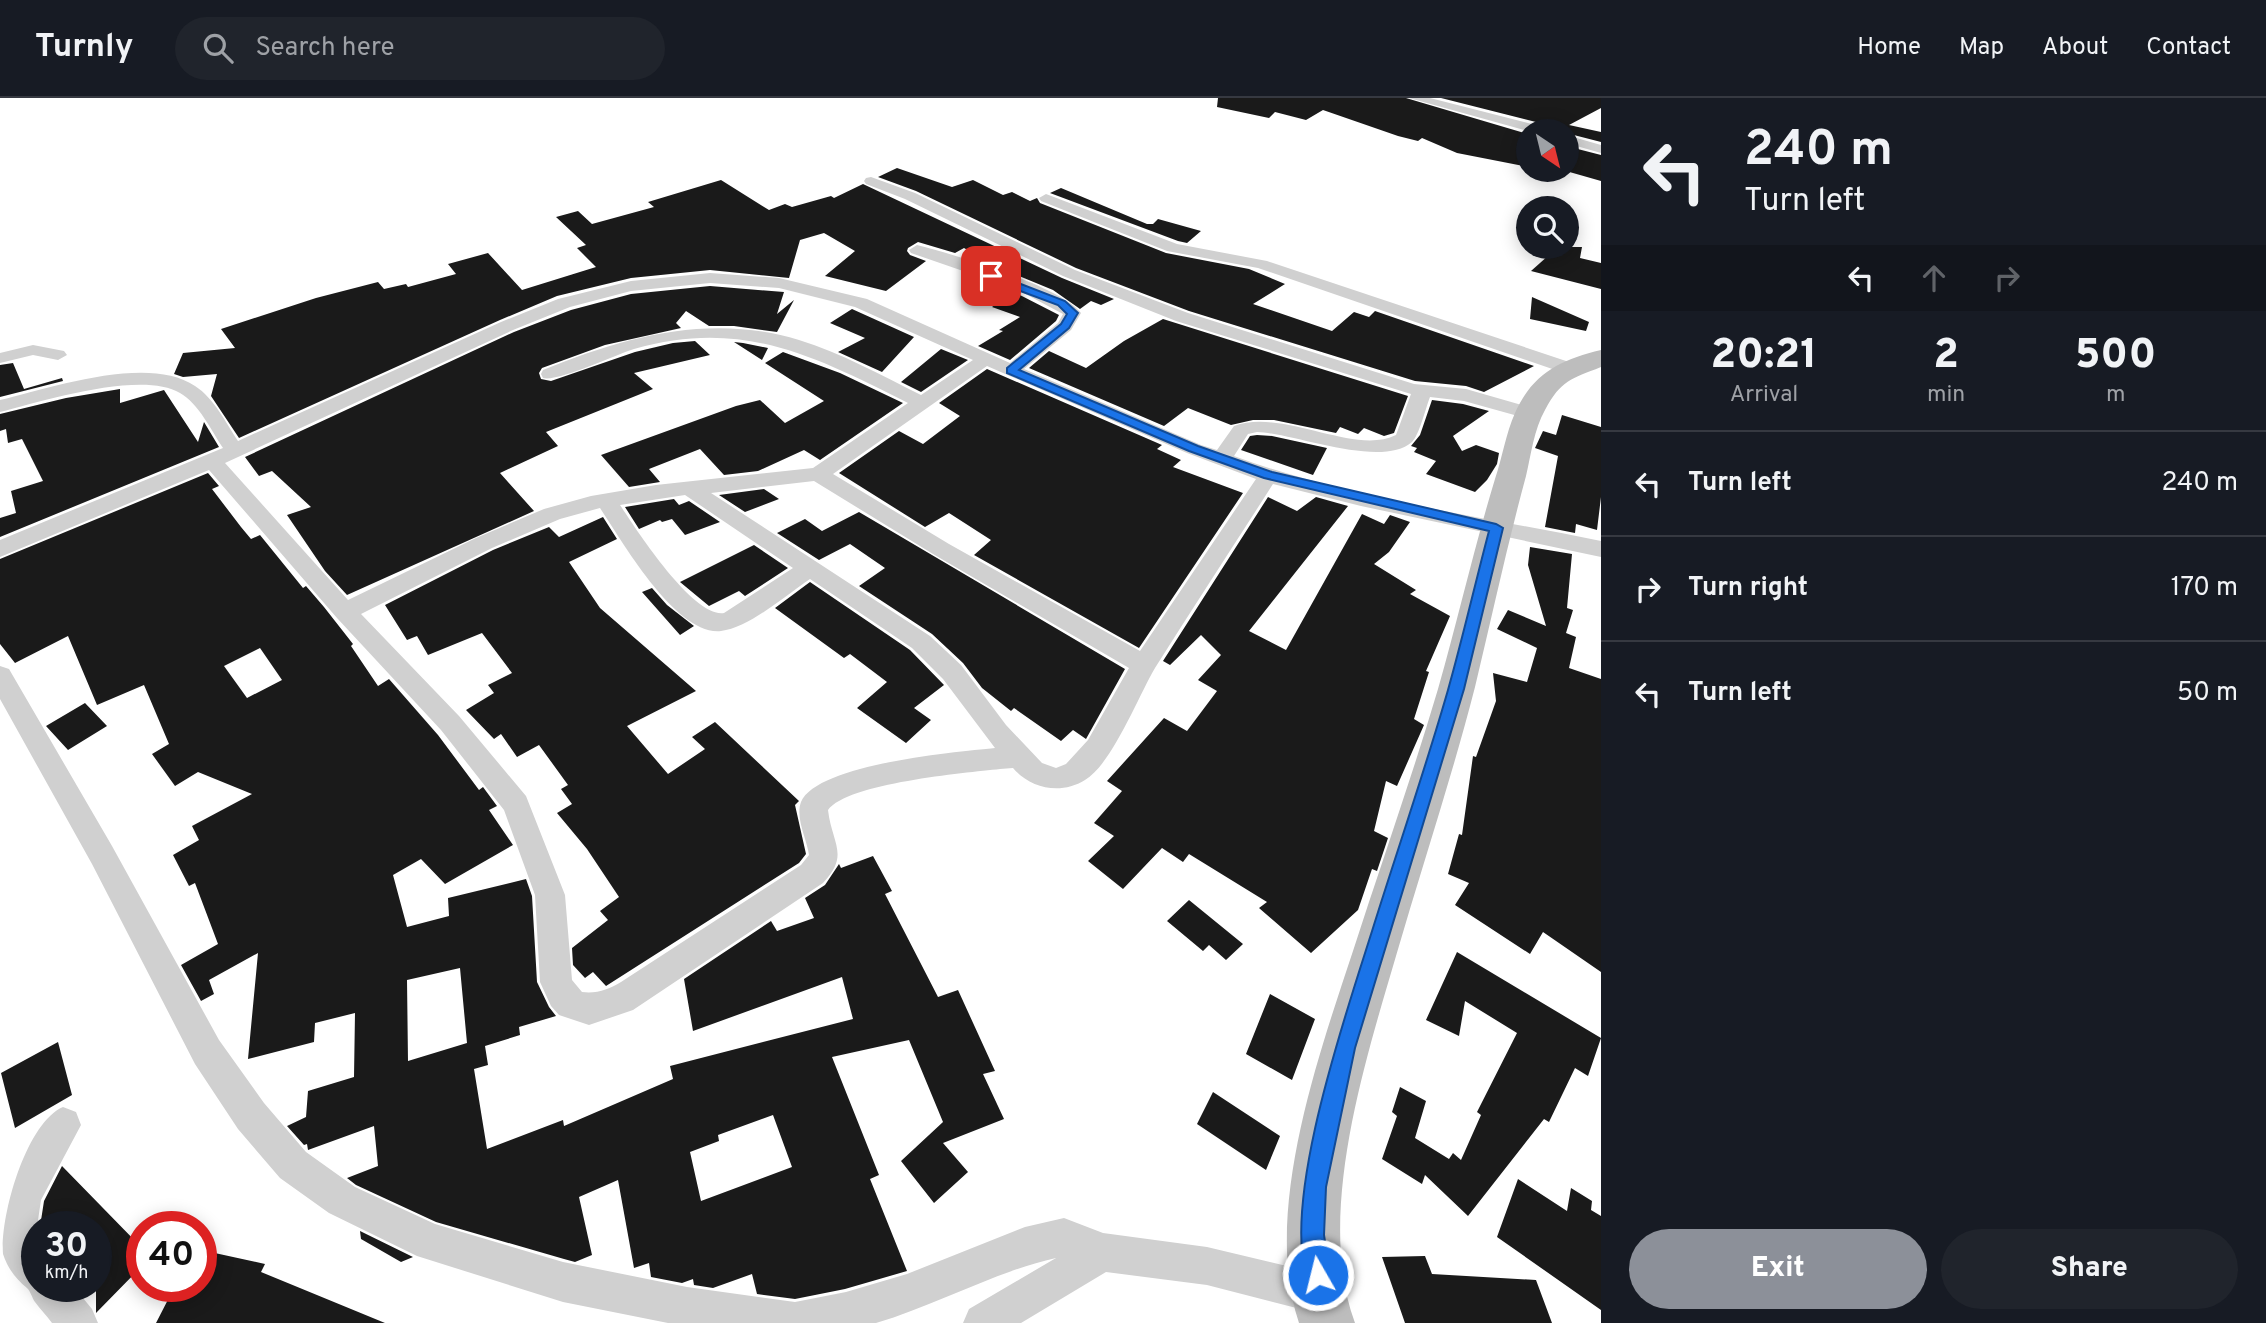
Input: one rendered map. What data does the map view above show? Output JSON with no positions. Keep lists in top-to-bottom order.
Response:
{
  "north": "bottom right",
  "page": {
    "header": "Turnly",
    "search": "Search here",
    "nav": [
      "Home",
      "Map",
      "About",
      "Contact"
    ],
    "turn": ["240 m", "Turn left"],
    "eta": [
      "20:21",
      "Arrival",
      "2",
      "min",
      "500",
      "m"
    ],
    "list": [
      {
        "name": "Turn left",
        "value": "240 m"
      },
      {
        "name": "Turn right",
        "value": "170 m"
      },
      {
        "name": "Turn left",
        "value": "50 m"
      }
    ],
    "speed": "30 km/h",
    "limit": "40",
    "buttons": ["Exit", "Share"]
  }
}
